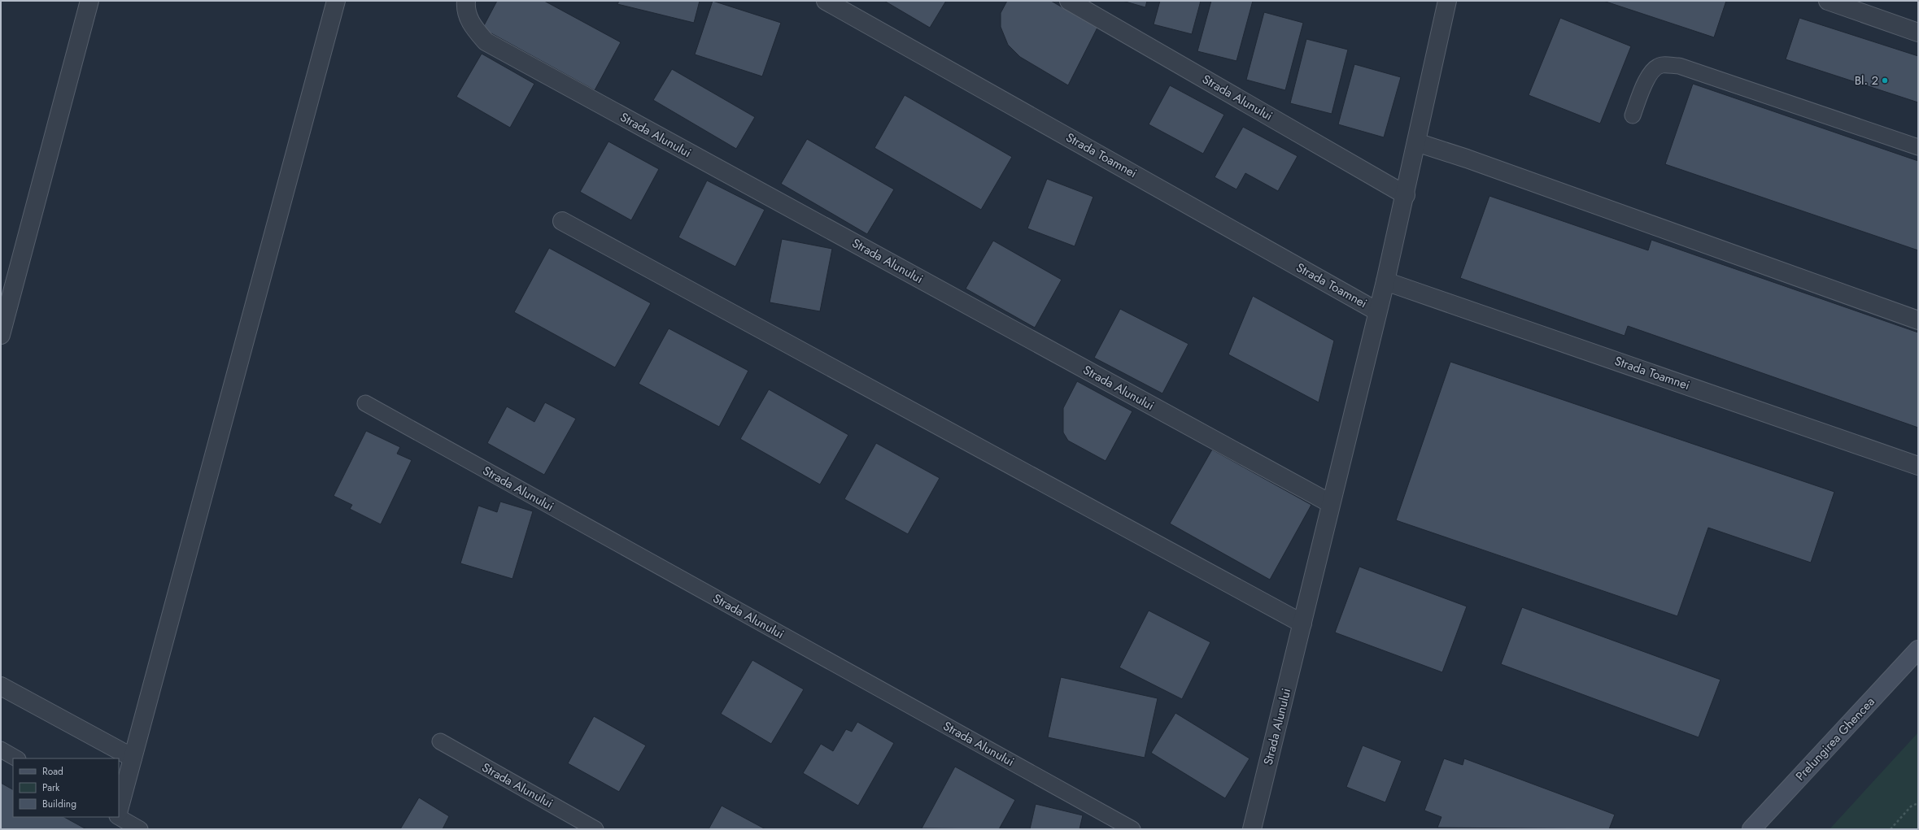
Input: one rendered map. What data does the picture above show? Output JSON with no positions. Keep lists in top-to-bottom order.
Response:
{
  "streets": {
    "main road": ["Prelungirea Ghencea"],
    "street": ["Strada Alunului", "Strada Toamnei"]
  },
  "crossings": [
    ["Strada Alunului", "Strada Toamnei"]
  ],
  "places": ["Bl. 2"],
  "legend": ["Road", "Park", "Building"]
}
